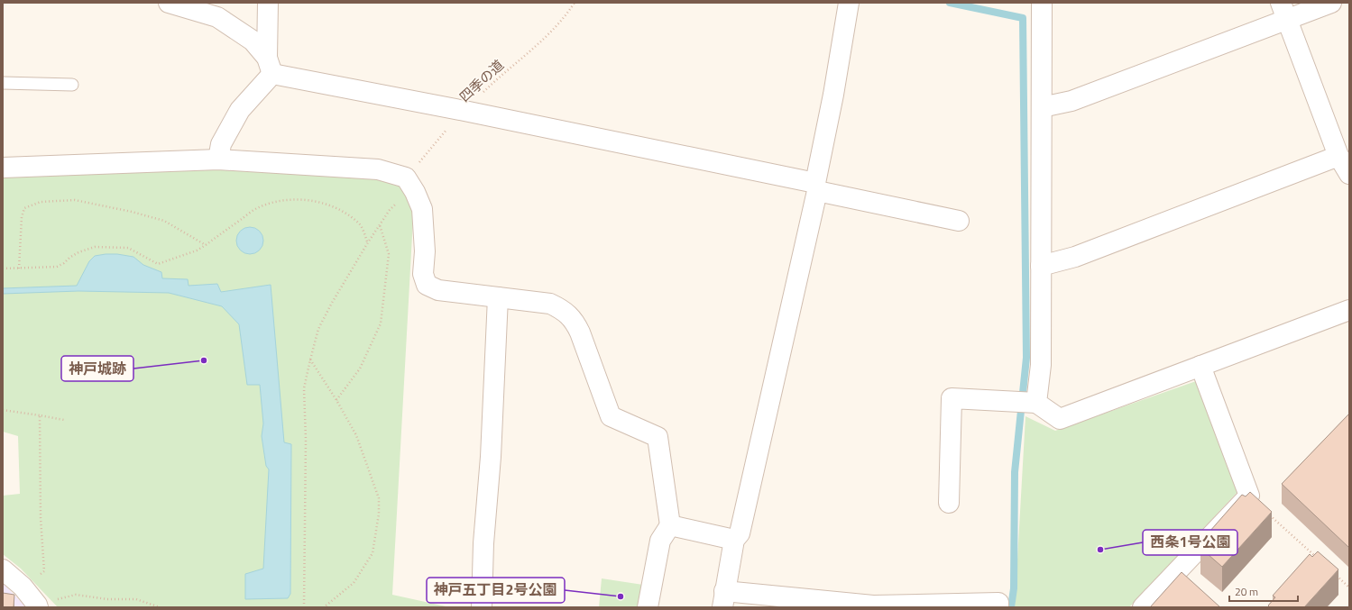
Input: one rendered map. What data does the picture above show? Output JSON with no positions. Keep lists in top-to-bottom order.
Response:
{
  "streets": {
    "path": ["四季の道"]
  },
  "places": ["神戸城跡", "西条1号公園", "神戸五丁目2号公園"],
  "scale_bar": "20 m"
}
